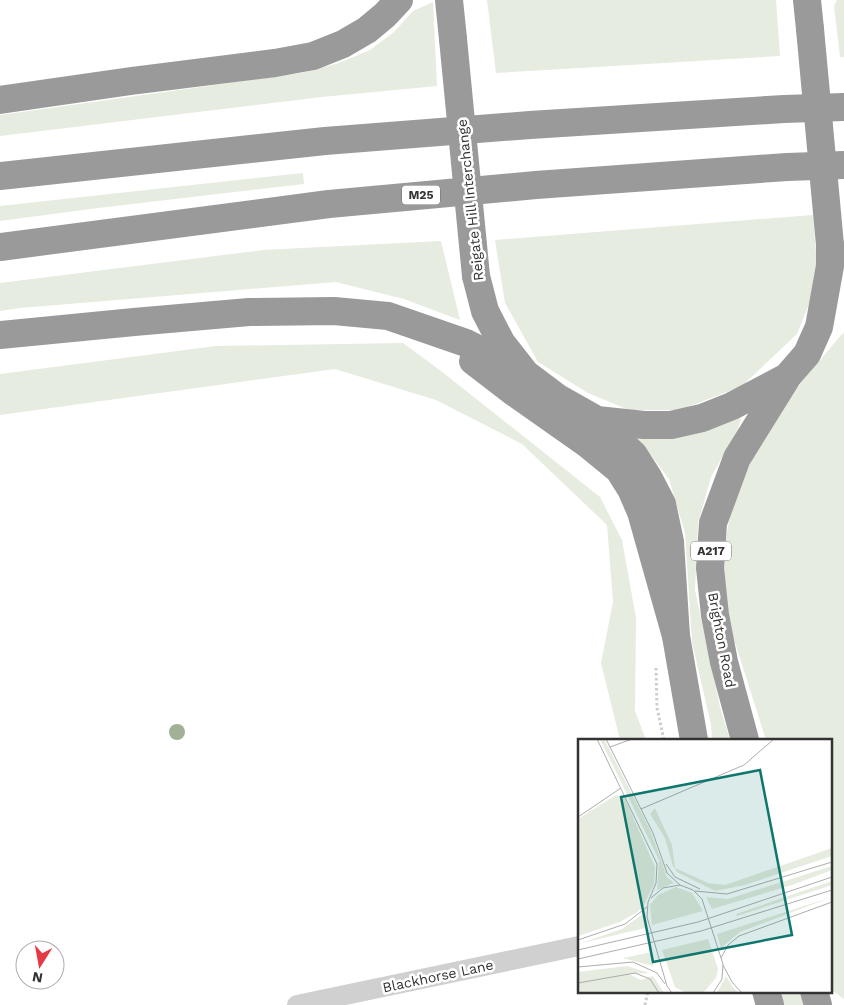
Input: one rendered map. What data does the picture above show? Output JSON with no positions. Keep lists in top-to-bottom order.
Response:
{
  "streets": {
    "highway": [
      "M25",
      "Reigate Hill Interchange",
      "A217",
      "Brighton Road"
    ],
    "street": ["Blackhorse Lane"]
  },
  "crossings": [
    ["Reigate Hill Interchange", "A217"],
    ["Reigate Hill Interchange", "Brighton Road"]
  ],
  "north": "bottom"
}
